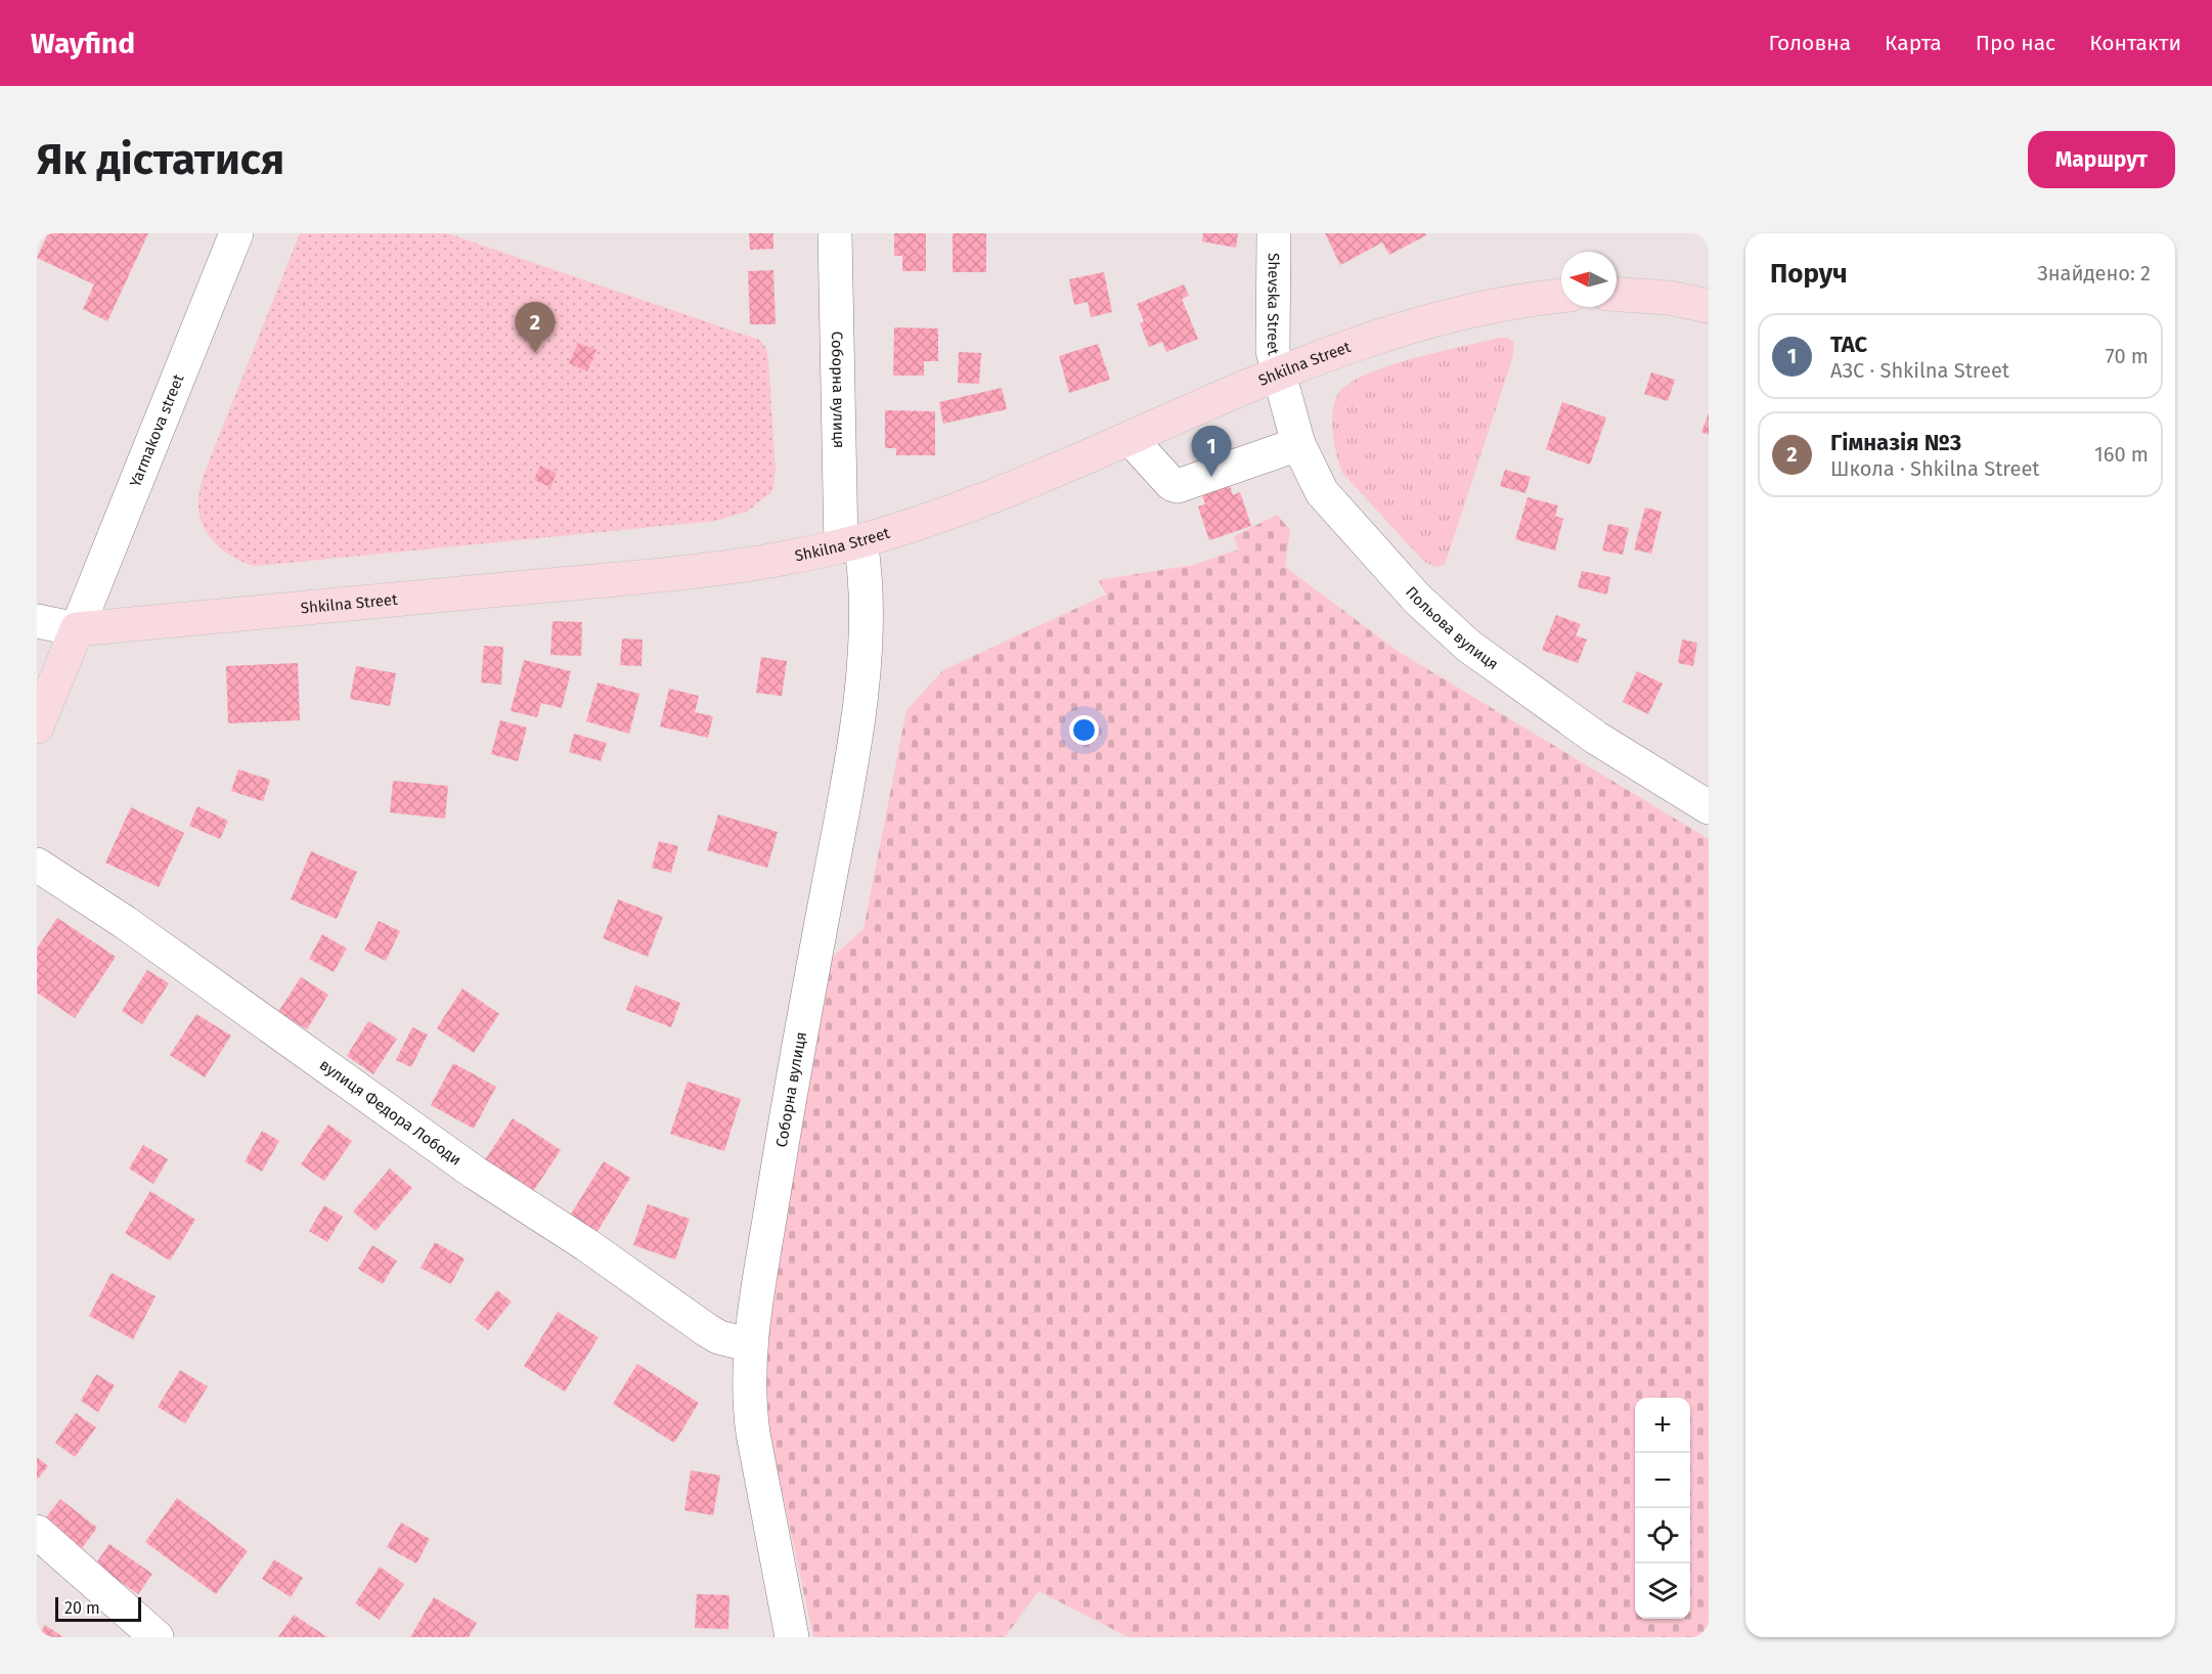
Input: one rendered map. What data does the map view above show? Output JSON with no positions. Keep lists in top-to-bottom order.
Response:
{
  "streets": {
    "main road": ["Shkilna Street"],
    "street": [
      "Shevska Street",
      "Соборна вулиця",
      "Yarmakova street",
      "Польова вулиця",
      "вулиця Федора Лободи"
    ]
  },
  "crossings": [
    ["Shevska Street", "Shkilna Street"],
    ["Shevska Street", "Польова вулиця"],
    ["Shkilna Street", "Соборна вулиця"],
    ["Shkilna Street", "Yarmakova street"],
    ["Shkilna Street", "Польова вулиця"],
    ["Соборна вулиця", "вулиця Федора Лободи"]
  ],
  "scale_bar": "20 m",
  "north": "left",
  "page": {
    "header": "Wayfind",
    "nav": [
      "Головна",
      "Карта",
      "Про нас",
      "Контакти"
    ],
    "buttons": "Маршрут",
    "title": "Як дістатися",
    "heading": ["Поруч", "Знайдено: 2"],
    "pins": ["2", "1"],
    "list": [
      {
        "mark": "1",
        "name": "ТАС",
        "note": "АЗС · Shkilna Street",
        "value": "70 m"
      },
      {
        "mark": "2",
        "name": "Гімназія №3",
        "note": "Школа · Shkilna Street",
        "value": "160 m"
      }
    ],
    "map_buttons": ["+", "−"],
    "scale": "20 m"
  }
}
